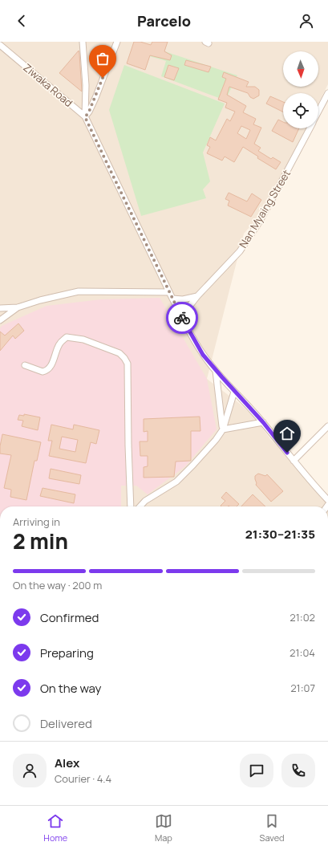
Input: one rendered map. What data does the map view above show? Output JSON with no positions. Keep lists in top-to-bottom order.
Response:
{
  "streets": {
    "street": ["Ziwaka Road", "Nan Myaing Street"]
  },
  "crossings": [
    ["Ziwaka Road", "Nan Myaing Street"]
  ],
  "north": "bottom",
  "page": {
    "header": "Parcelo",
    "heading": ["2 min", "Arriving in", "21:30–21:35"],
    "panel": ["Alex", "Courier · 4.4"],
    "bar": "On the way · 200 m",
    "list": [
      ["Confirmed", "21:02"],
      ["Preparing", "21:04"],
      ["On the way", "21:07"],
      "Delivered"
    ],
    "tabs": ["Home", "Map", "Saved"]
  }
}
